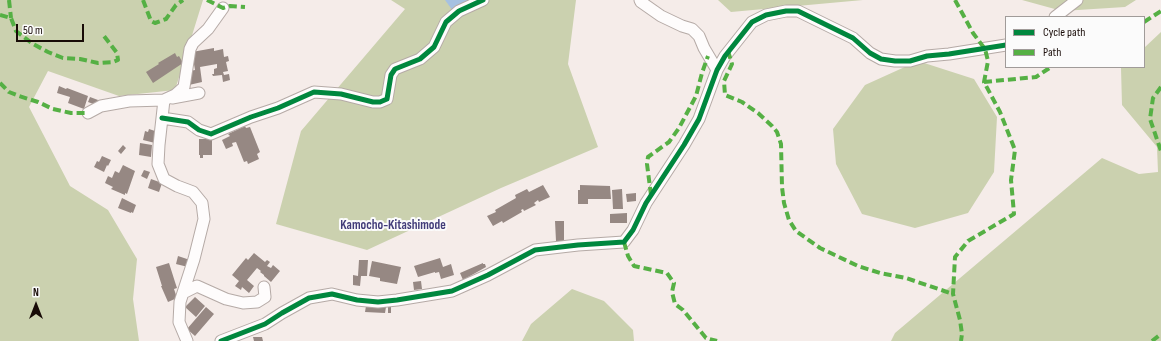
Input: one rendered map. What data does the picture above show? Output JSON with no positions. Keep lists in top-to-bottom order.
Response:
{
  "districts": ["Kamocho-Kitashimode"],
  "legend": ["Cycle path", "Path"],
  "scale_bar": "50 m",
  "north": "top"
}
